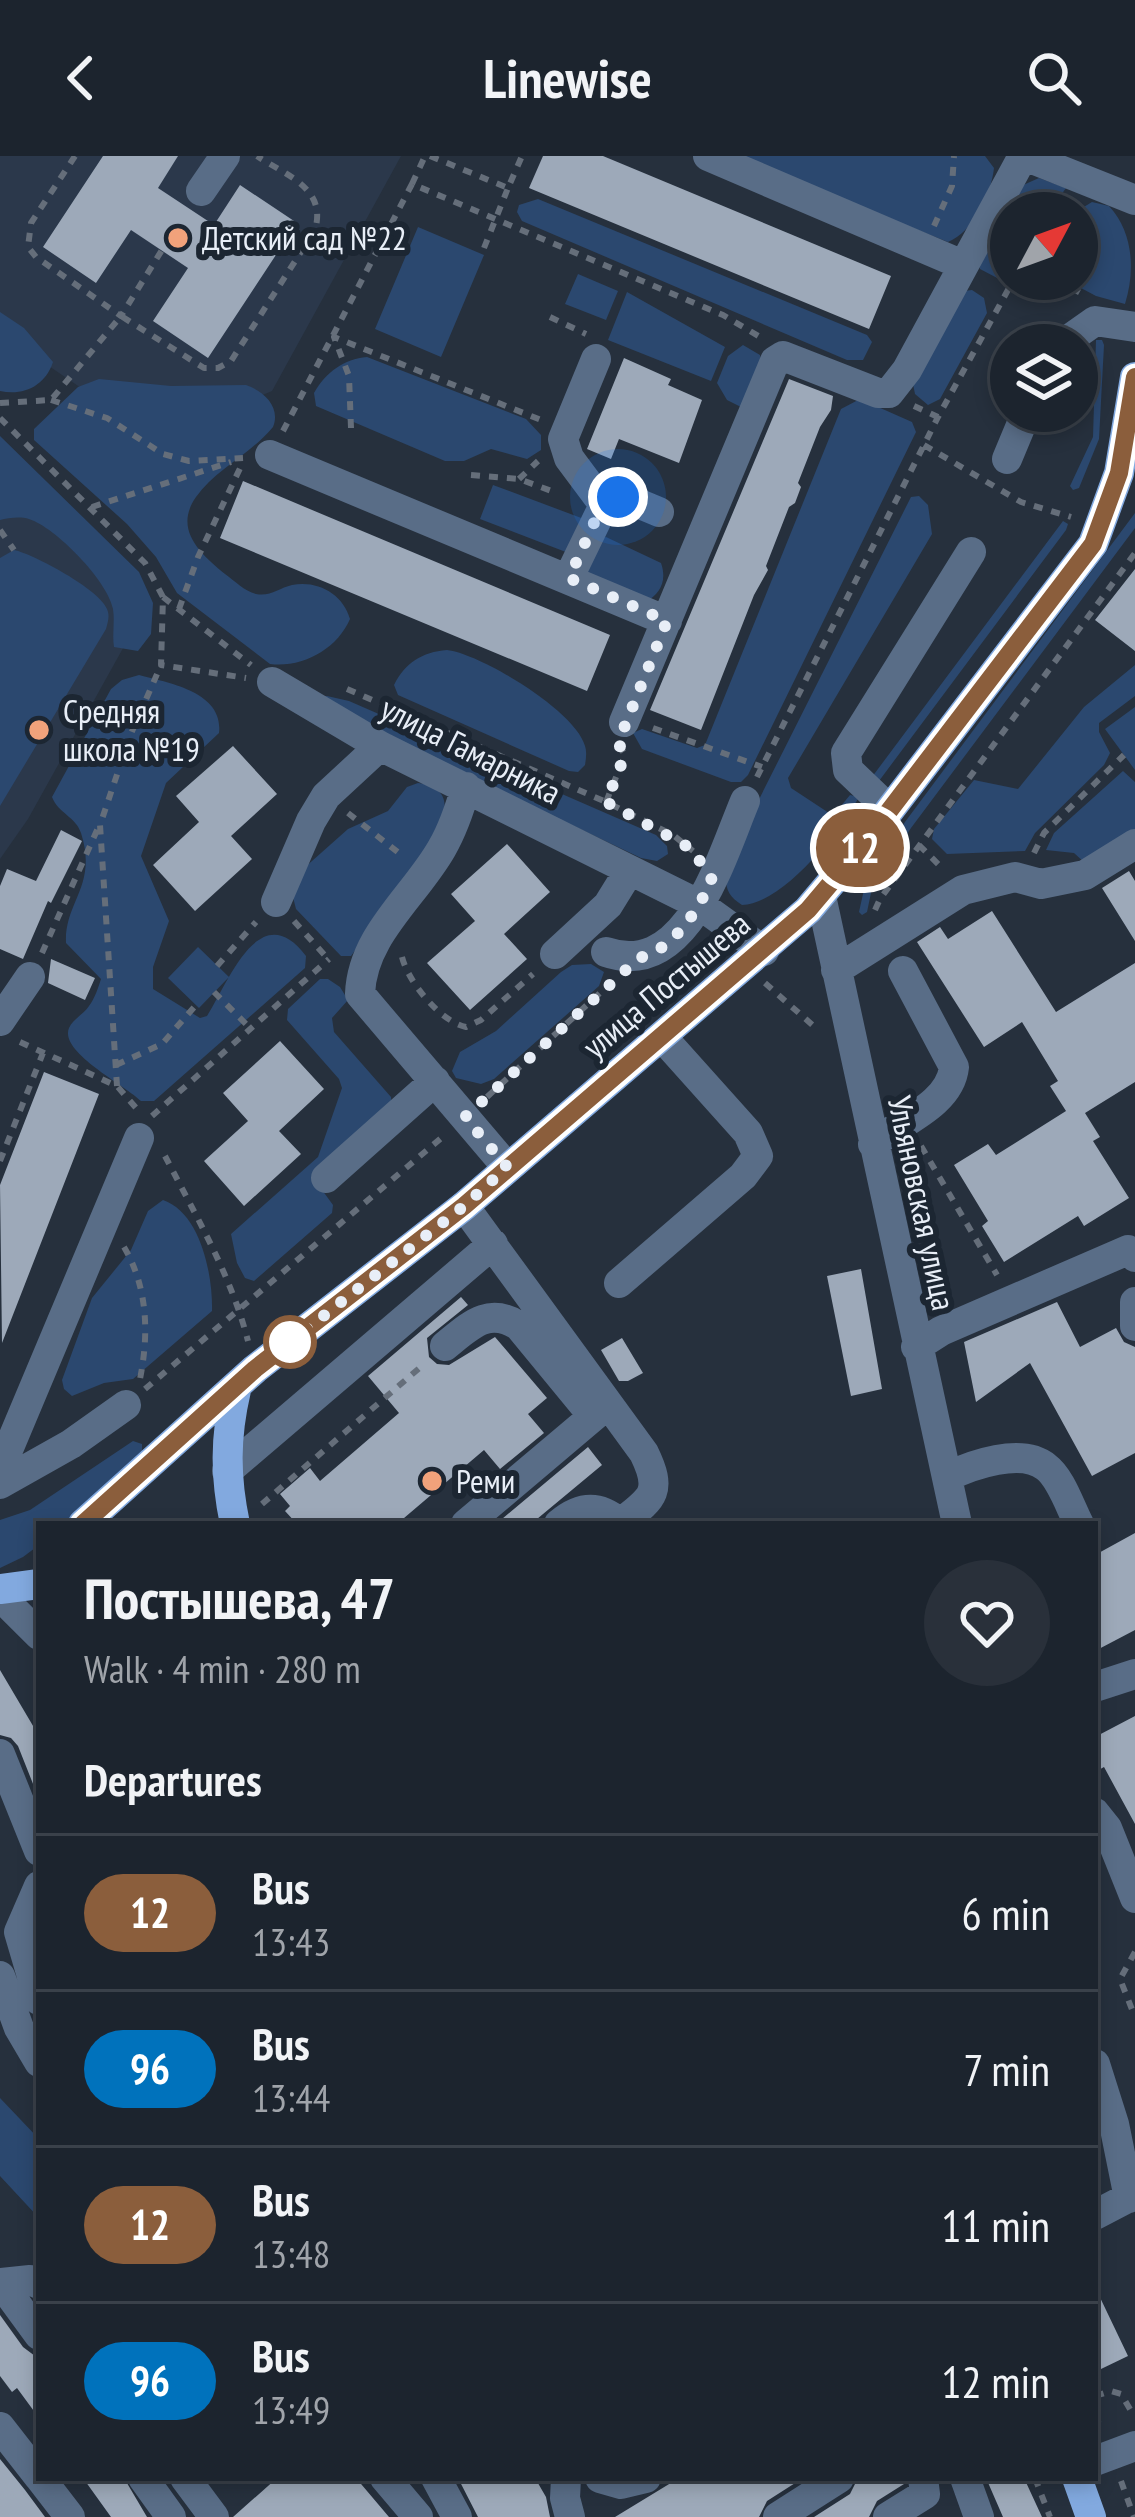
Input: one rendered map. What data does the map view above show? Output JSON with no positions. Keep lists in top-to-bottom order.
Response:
{
  "streets": {
    "main road": ["улица Постышева"],
    "street": ["улица Гамарника", "Ульяновская улица"]
  },
  "crossings": [
    ["улица Гамарника", "улица Постышева"],
    ["улица Постышева", "Ульяновская улица"]
  ],
  "places": ["Детский сад №22", "Средняя школа №19", "Реми"],
  "lines": ["bus line 12"],
  "north": "top right",
  "page": {
    "header": "Linewise",
    "on_map": "12",
    "heading": [
      ["Постышева, 47", "Walk · 4 min · 280 m"],
      "Departures"
    ],
    "list": [
      {
        "mark": "12",
        "name": "Bus",
        "note": "13:43",
        "value": "6 min"
      },
      {
        "mark": "96",
        "name": "Bus",
        "note": "13:44",
        "value": "7 min"
      },
      {
        "mark": "12",
        "name": "Bus",
        "note": "13:48",
        "value": "11 min"
      },
      {
        "mark": "96",
        "name": "Bus",
        "note": "13:49",
        "value": "12 min"
      }
    ]
  }
}
